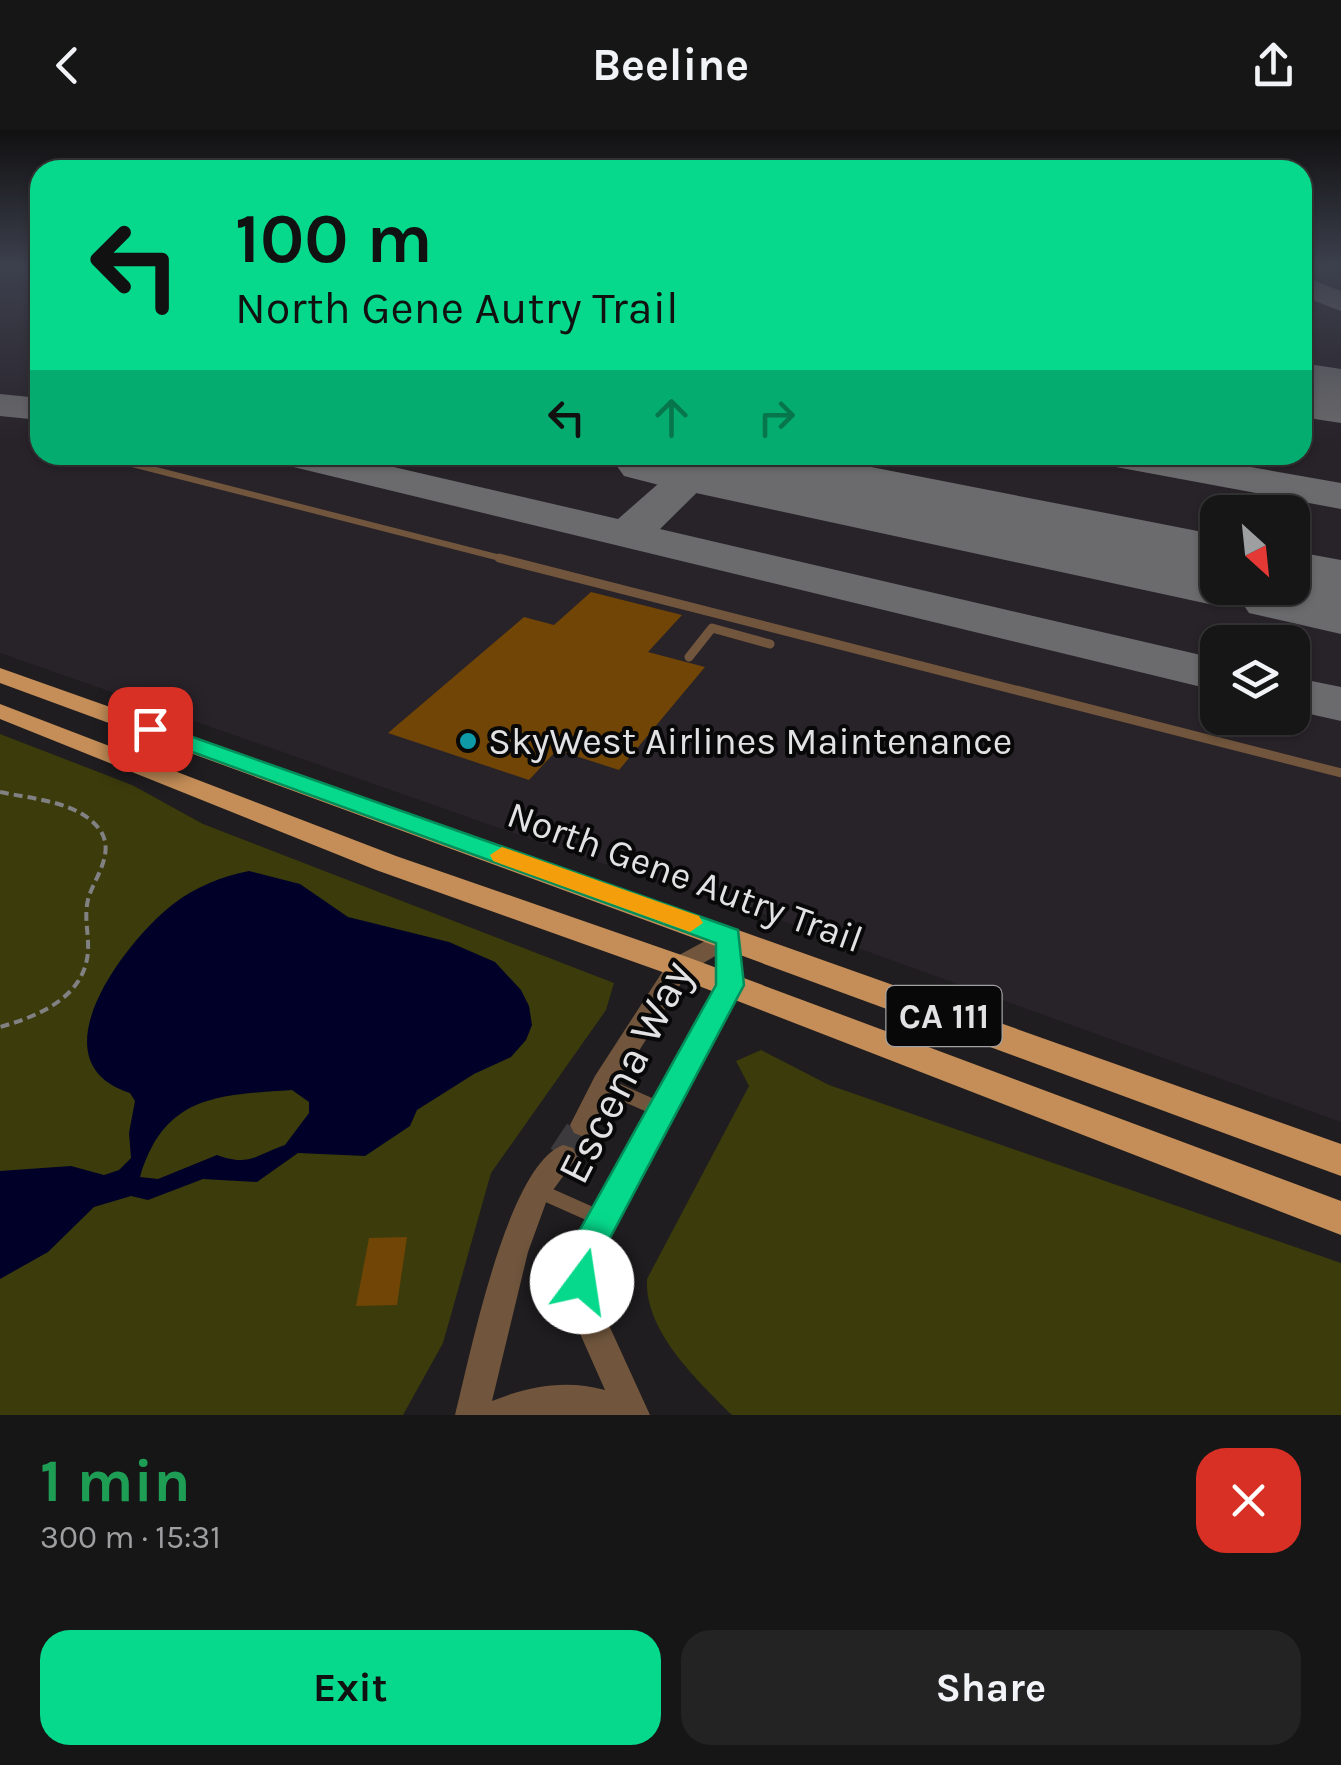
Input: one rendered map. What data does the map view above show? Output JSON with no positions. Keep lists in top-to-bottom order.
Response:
{
  "streets": {
    "main road": ["North Gene Autry Trail", "CA 111"],
    "street": ["Escena Way"]
  },
  "crossings": [
    ["North Gene Autry Trail", "Escena Way"],
    ["CA 111", "Escena Way"]
  ],
  "places": ["SkyWest Airlines Maintenance"],
  "north": "bottom right",
  "page": {
    "header": "Beeline",
    "turn": ["100 m", "North Gene Autry Trail"],
    "heading": ["1 min", "300 m · 15:31"],
    "buttons": ["Exit", "Share"]
  }
}
